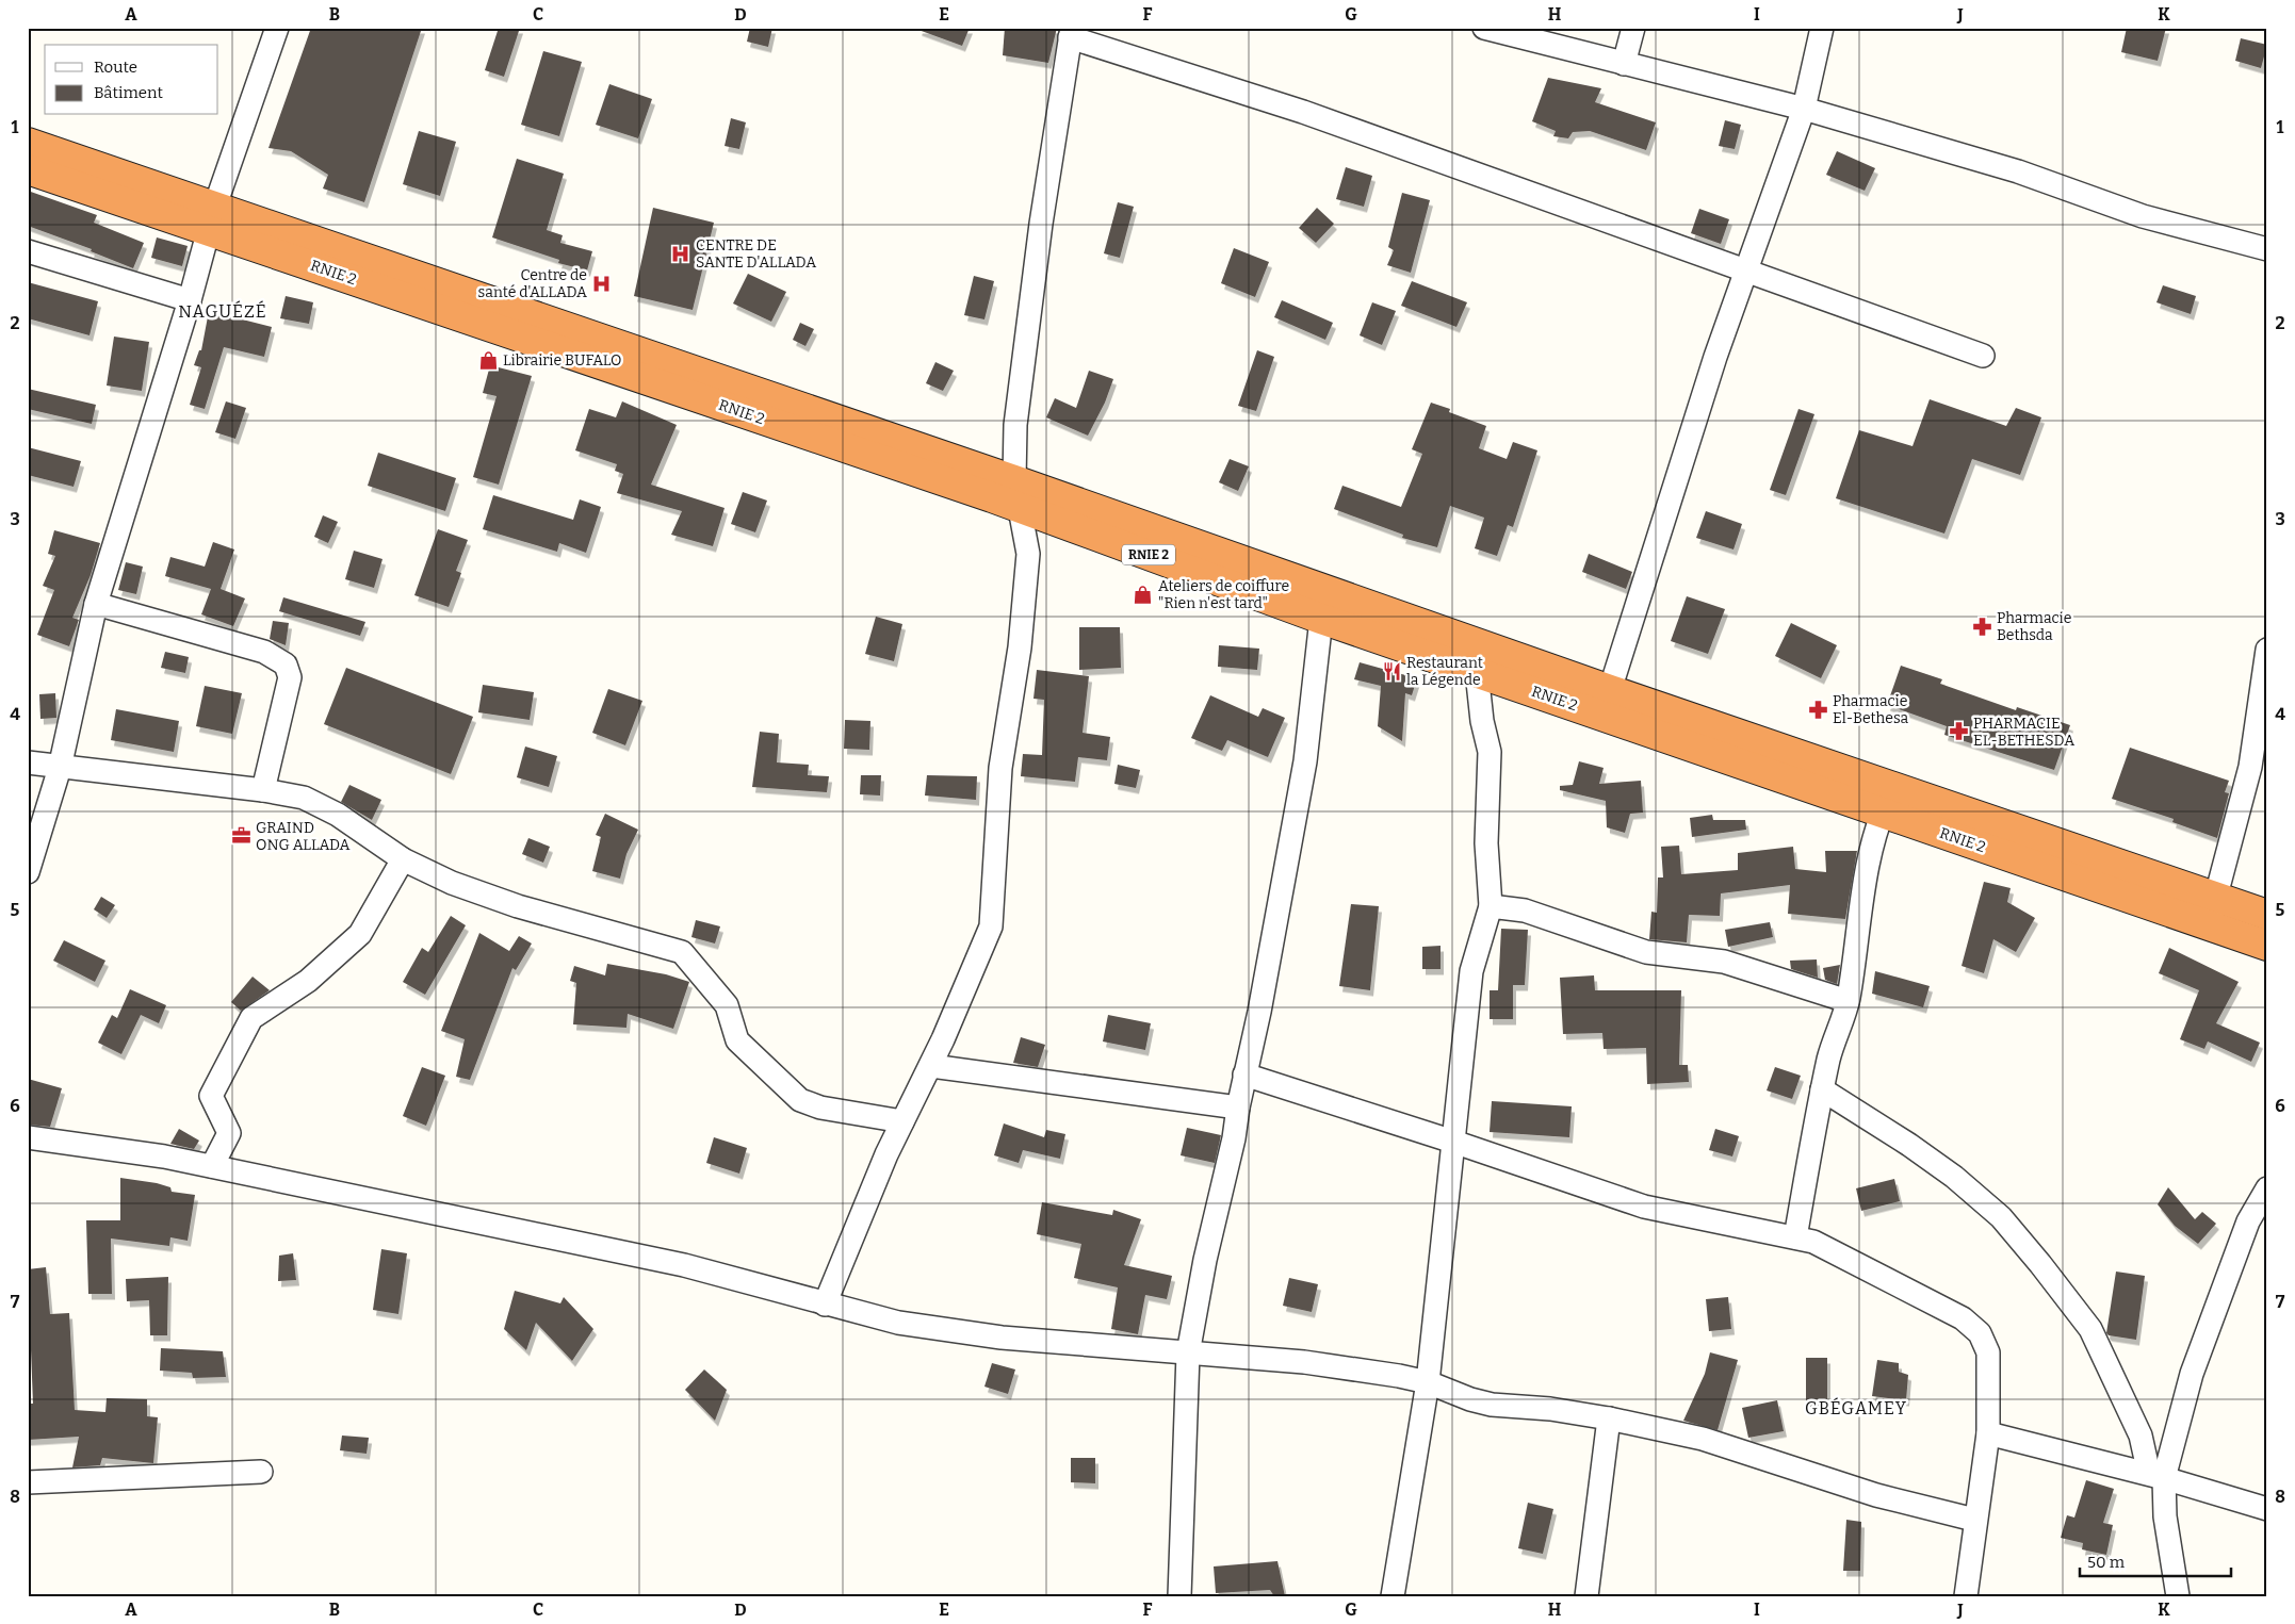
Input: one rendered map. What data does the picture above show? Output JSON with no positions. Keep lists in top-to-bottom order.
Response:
{
  "streets": {
    "highway": ["RNIE 2"]
  },
  "districts": ["NAGUÉZÉ", "GBÉGAMEY"],
  "places": {
    "hospital": ["CENTRE DE SANTE D'ALLADA", "Centre de santé d'ALLADA"],
    "shop": ["Librairie BUFALO", "Ateliers de coiffure \"Rien n'est tard\""],
    "pharmacy": ["Pharmacie Bethsda", "Pharmacie El-Bethesa", "PHARMACIE EL-BETHESDA"],
    "restaurant": ["Restaurant la Légende"],
    "office": ["GRAIND ONG ALLADA"]
  },
  "legend": ["Route", "Bâtiment"],
  "scale_bar": "50 m",
  "grid": {
    "columns": [
      "A",
      "B",
      "C",
      "D",
      "E",
      "F",
      "G",
      "H",
      "I",
      "J",
      "K"
    ],
    "rows": [
      "1",
      "2",
      "3",
      "4",
      "5",
      "6",
      "7",
      "8"
    ]
  }
}
